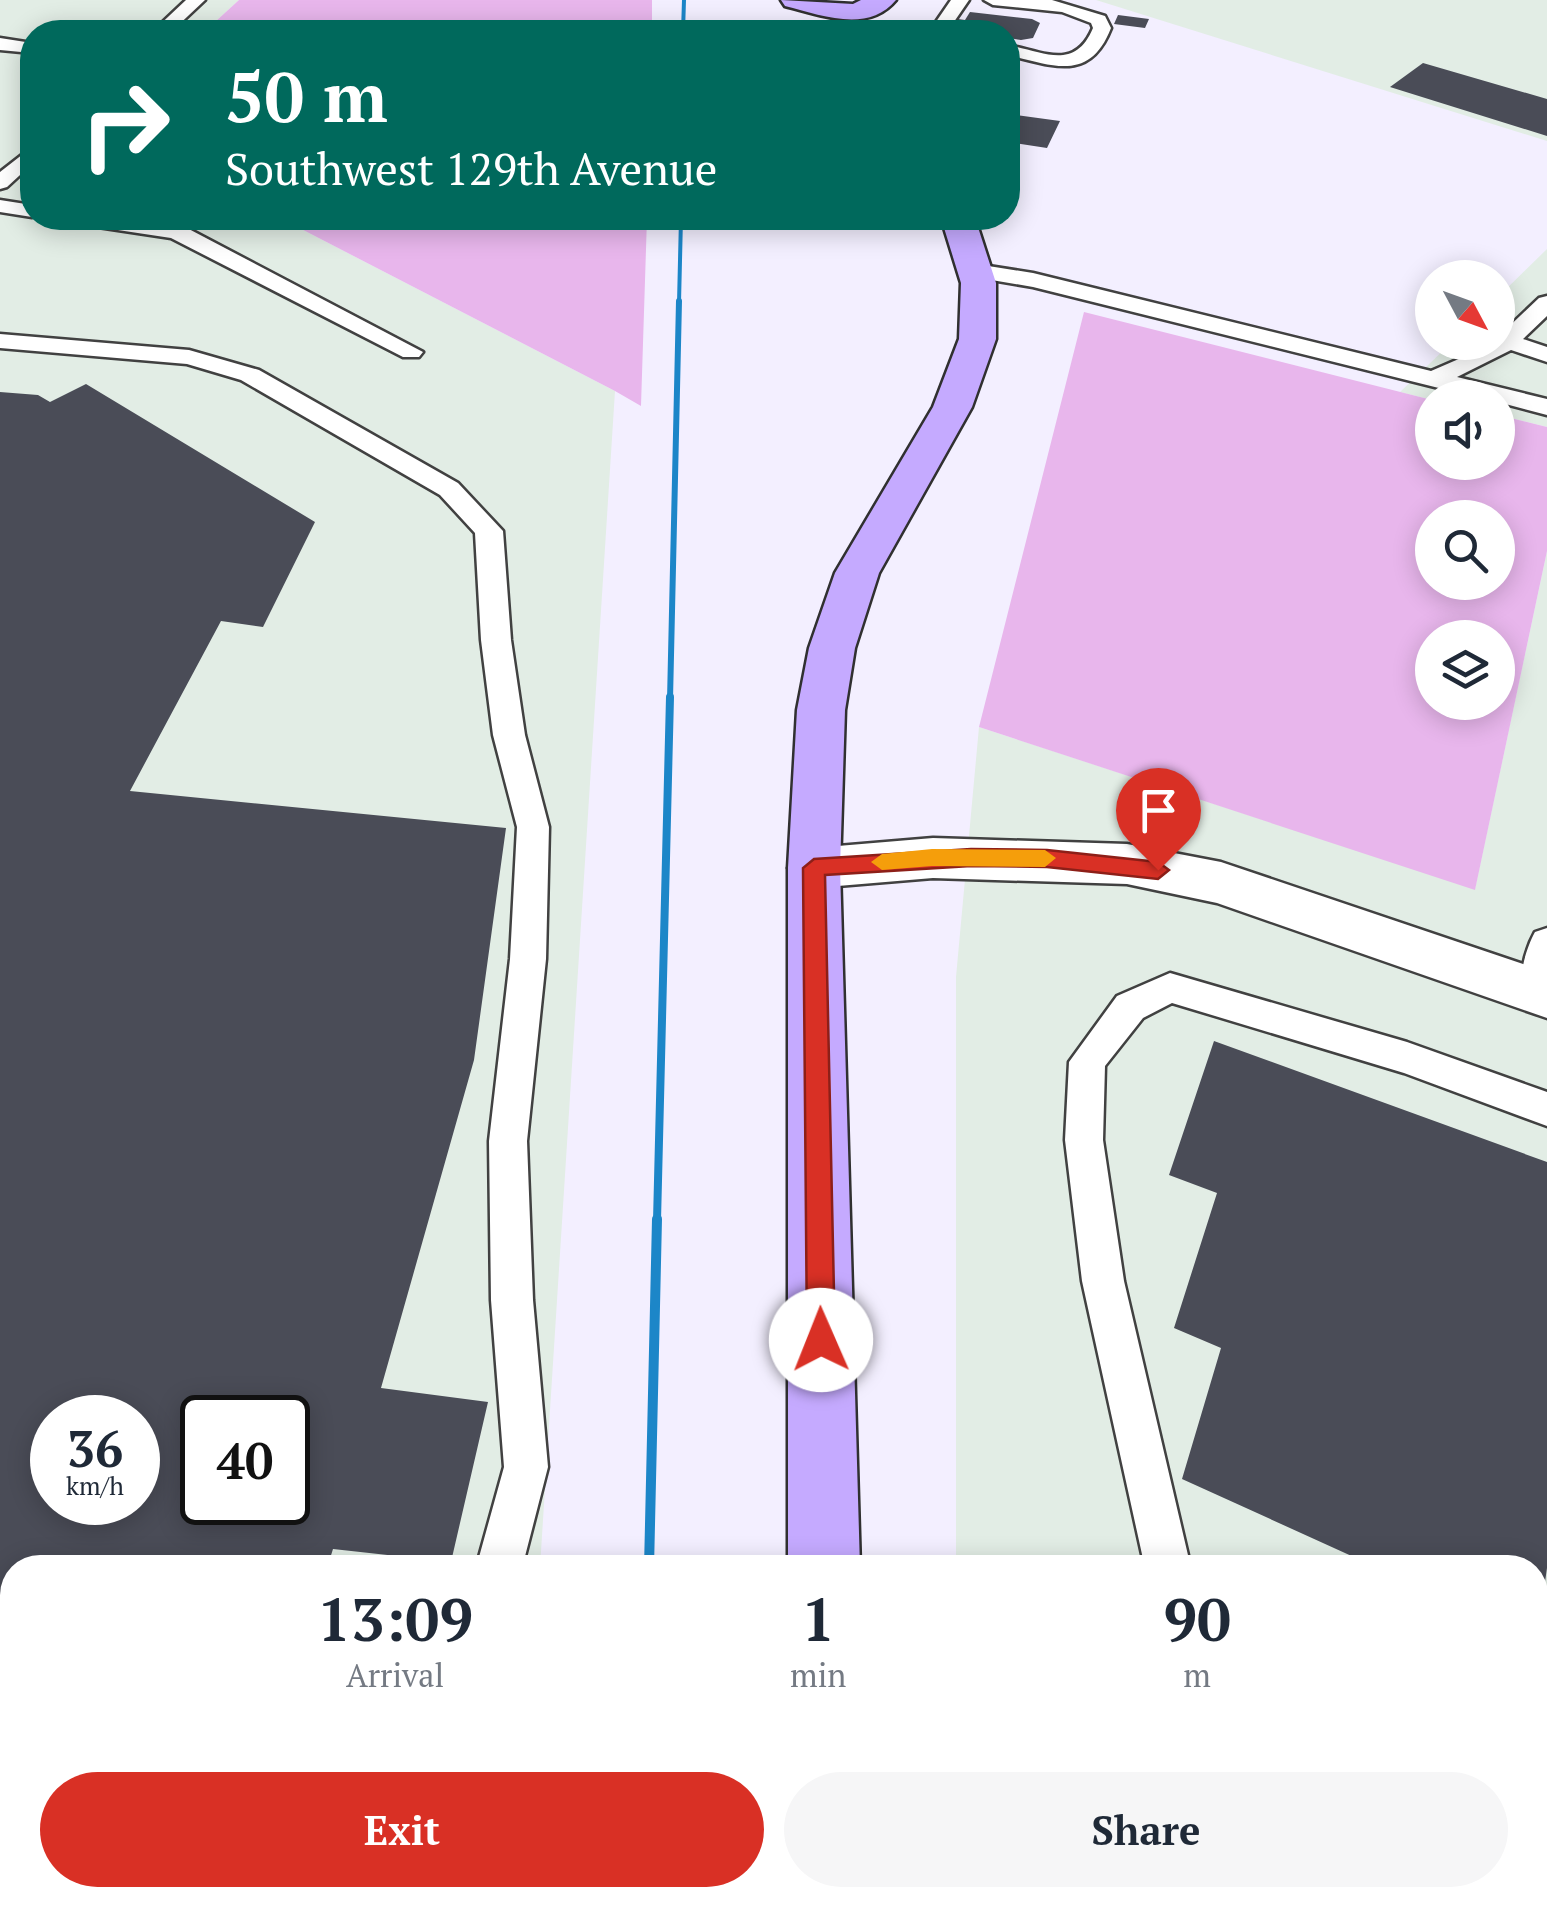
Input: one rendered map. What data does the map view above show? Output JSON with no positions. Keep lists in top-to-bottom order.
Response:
{
  "north": "bottom right",
  "page": {
    "turn": ["50 m", "Southwest 129th Avenue"],
    "speed": "36 km/h",
    "limit": "40",
    "eta": [
      "13:09",
      "Arrival",
      "1",
      "min",
      "90",
      "m"
    ],
    "buttons": ["Exit", "Share"]
  }
}
